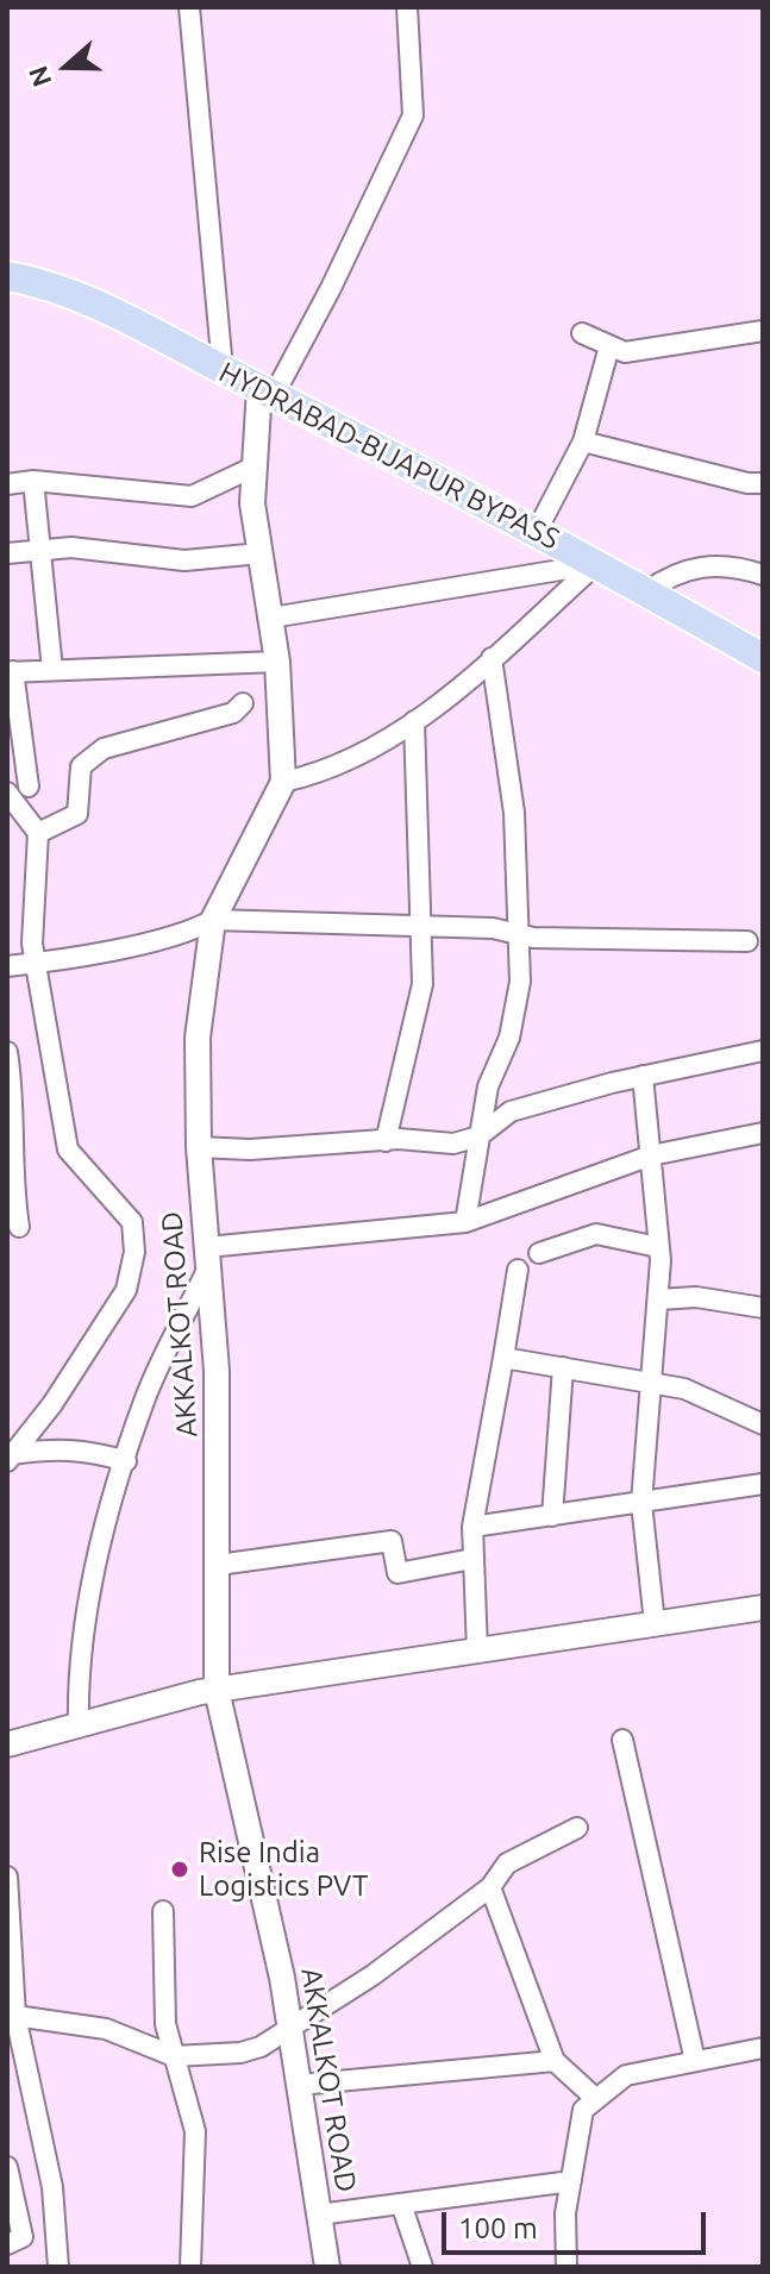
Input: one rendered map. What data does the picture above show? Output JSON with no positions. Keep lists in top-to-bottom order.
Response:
{
  "streets": {
    "main road": ["HYDRABAD-BIJAPUR BYPASS"],
    "street": ["AKKALKOT ROAD"]
  },
  "crossings": [
    ["HYDRABAD-BIJAPUR BYPASS", "AKKALKOT ROAD"]
  ],
  "places": ["Rise India Logistics PVT"],
  "scale_bar": "100 m",
  "north": "left"
}
